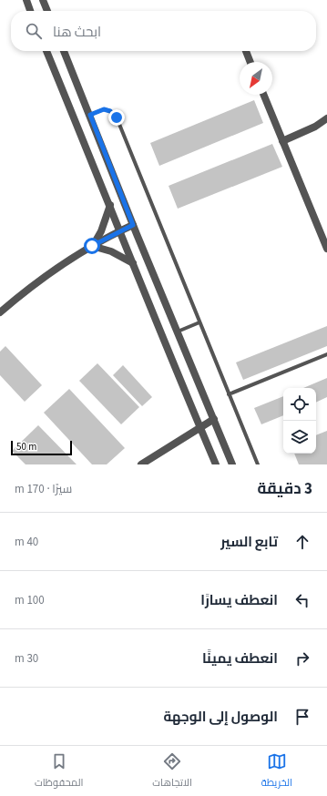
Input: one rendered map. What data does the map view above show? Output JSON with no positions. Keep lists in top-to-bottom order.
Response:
{
  "scale_bar": "50 m",
  "north": "bottom left",
  "page": {
    "search": "ابحث هنا",
    "scale": "50 m",
    "heading": ["3 دقيقة", "سيرًا · 170 m"],
    "list": [
      ["تابع السير", "40 m"],
      ["انعطف يسارًا", "100 m"],
      ["انعطف يمينًا", "30 m"],
      "الوصول إلى الوجهة"
    ],
    "nav": ["الخريطة", "الاتجاهات", "المحفوظات"]
  }
}
